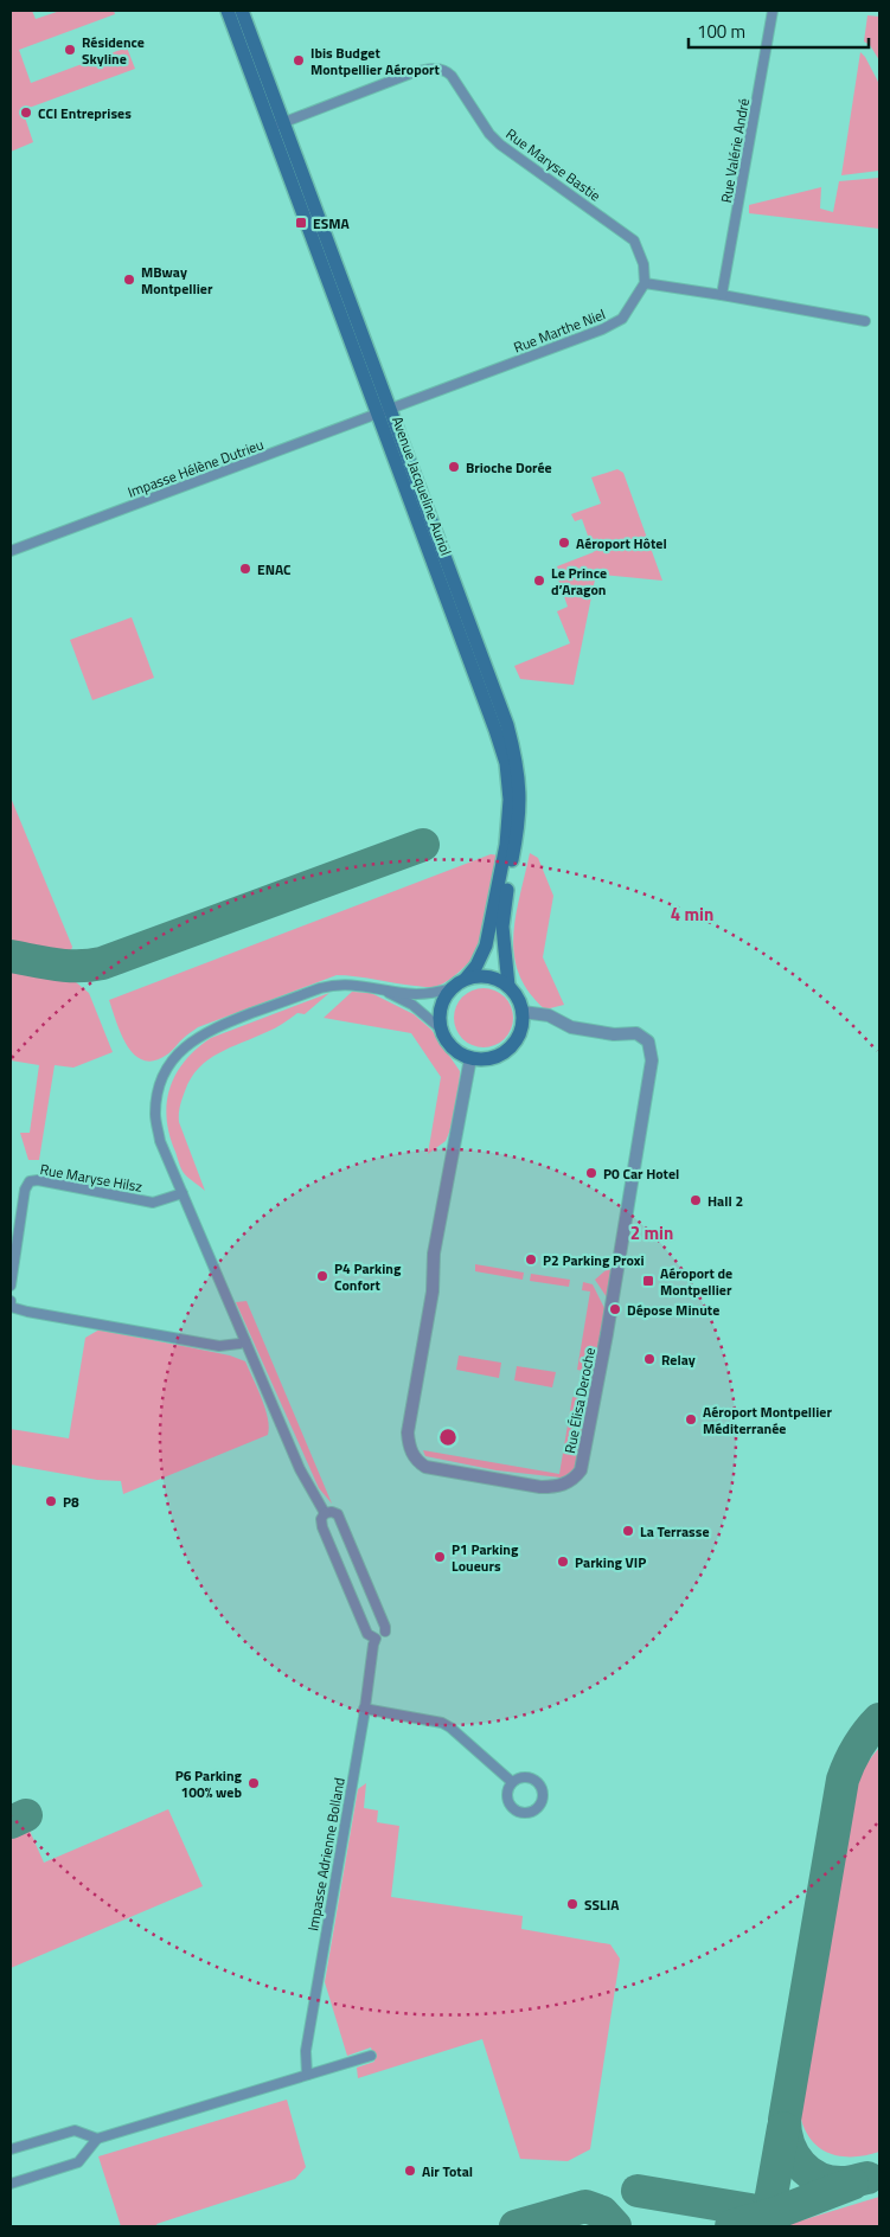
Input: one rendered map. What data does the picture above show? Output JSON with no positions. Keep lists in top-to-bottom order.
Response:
{
  "streets": {
    "main road": ["Avenue Jacqueline Auriol"],
    "street": [
      "Rue Valérie André",
      "Rue Maryse Bastie",
      "Rue Marthe Niel",
      "Impasse Hélène Dutrieu",
      "Rue Maryse Hilsz",
      "Rue Élisa Deroche",
      "Impasse Adrienne Bolland"
    ]
  },
  "crossings": [
    ["Rue Maryse Bastie", "Rue Marthe Niel"],
    ["Rue Maryse Bastie", "Avenue Jacqueline Auriol"],
    ["Rue Marthe Niel", "Impasse Hélène Dutrieu"],
    ["Rue Marthe Niel", "Avenue Jacqueline Auriol"],
    ["Impasse Hélène Dutrieu", "Avenue Jacqueline Auriol"],
    ["Avenue Jacqueline Auriol", "Rue Élisa Deroche"]
  ],
  "places": {
    "other": [
      "Résidence Skyline",
      "Ibis Budget Montpellier Aéroport",
      "CCI Entreprises",
      "MBway Montpellier",
      "Brioche Dorée",
      "Aéroport Hôtel",
      "ENAC",
      "Le Prince d’Aragon",
      "P0 Car Hotel",
      "Hall 2",
      "P2 Parking Proxi",
      "P4 Parking Confort",
      "Dépose Minute",
      "Relay",
      "Aéroport Montpellier Méditerranée",
      "P8",
      "La Terrasse",
      "P1 Parking Loueurs",
      "Parking VIP",
      "P6 Parking 100% web",
      "SSLIA",
      "Air Total"
    ],
    "transit": ["ESMA", "Aéroport de Montpellier"]
  },
  "scale_bar": "100 m",
  "rings": ["4 min", "2 min"]
}
